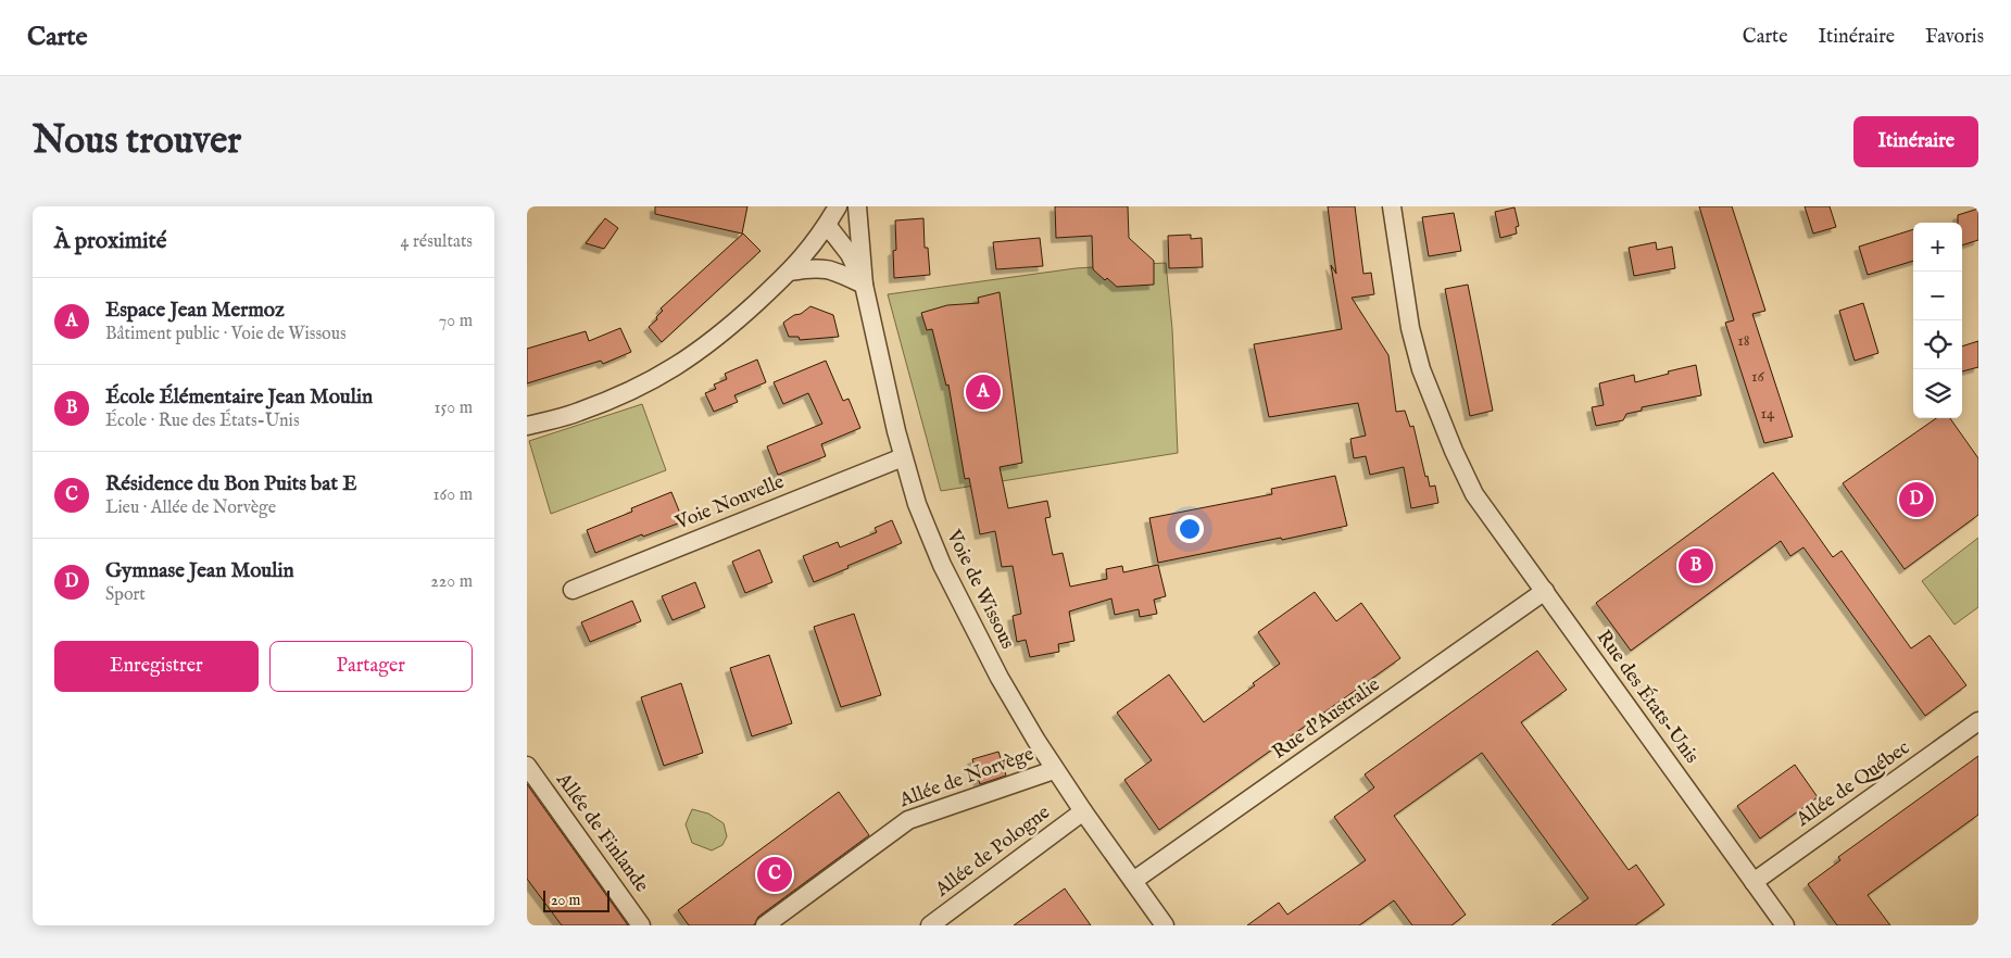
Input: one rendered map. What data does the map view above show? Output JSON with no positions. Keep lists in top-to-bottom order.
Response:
{
  "streets": {
    "street": [
      "Voie Nouvelle",
      "Voie de Wissous",
      "Rue des États-Unis",
      "Rue d'Australie",
      "Allée de Norvège",
      "Allée de Québec",
      "Allée de Finlande",
      "Allée de Pologne"
    ]
  },
  "crossings": [
    ["Voie Nouvelle", "Voie de Wissous"],
    ["Voie de Wissous", "Rue d'Australie"],
    ["Voie de Wissous", "Allée de Norvège"],
    ["Voie de Wissous", "Allée de Pologne"],
    ["Rue des États-Unis", "Rue d'Australie"],
    ["Rue des États-Unis", "Allée de Québec"]
  ],
  "house_numbers": ["18", "16", "14"],
  "scale_bar": "20 m",
  "page": {
    "header": "Carte",
    "nav": ["Carte", "Itinéraire", "Favoris"],
    "buttons": [
      "Itinéraire",
      ["Enregistrer", "Partager"]
    ],
    "title": "Nous trouver",
    "heading": ["À proximité", "4 résultats"],
    "map_buttons": ["+", "−"],
    "list": [
      {
        "mark": "A",
        "name": "Espace Jean Mermoz",
        "note": "Bâtiment public · Voie de Wissous",
        "value": "70 m"
      },
      {
        "mark": "B",
        "name": "École Élémentaire Jean Moulin",
        "note": "École · Rue des États-Unis",
        "value": "150 m"
      },
      {
        "mark": "C",
        "name": "Résidence du Bon Puits bat E",
        "note": "Lieu · Allée de Norvège",
        "value": "160 m"
      },
      {
        "mark": "D",
        "name": "Gymnase Jean Moulin",
        "note": "Sport",
        "value": "220 m"
      }
    ],
    "pins": [
      "A",
      "D",
      "B",
      "C"
    ],
    "scale": "20 m"
  }
}
